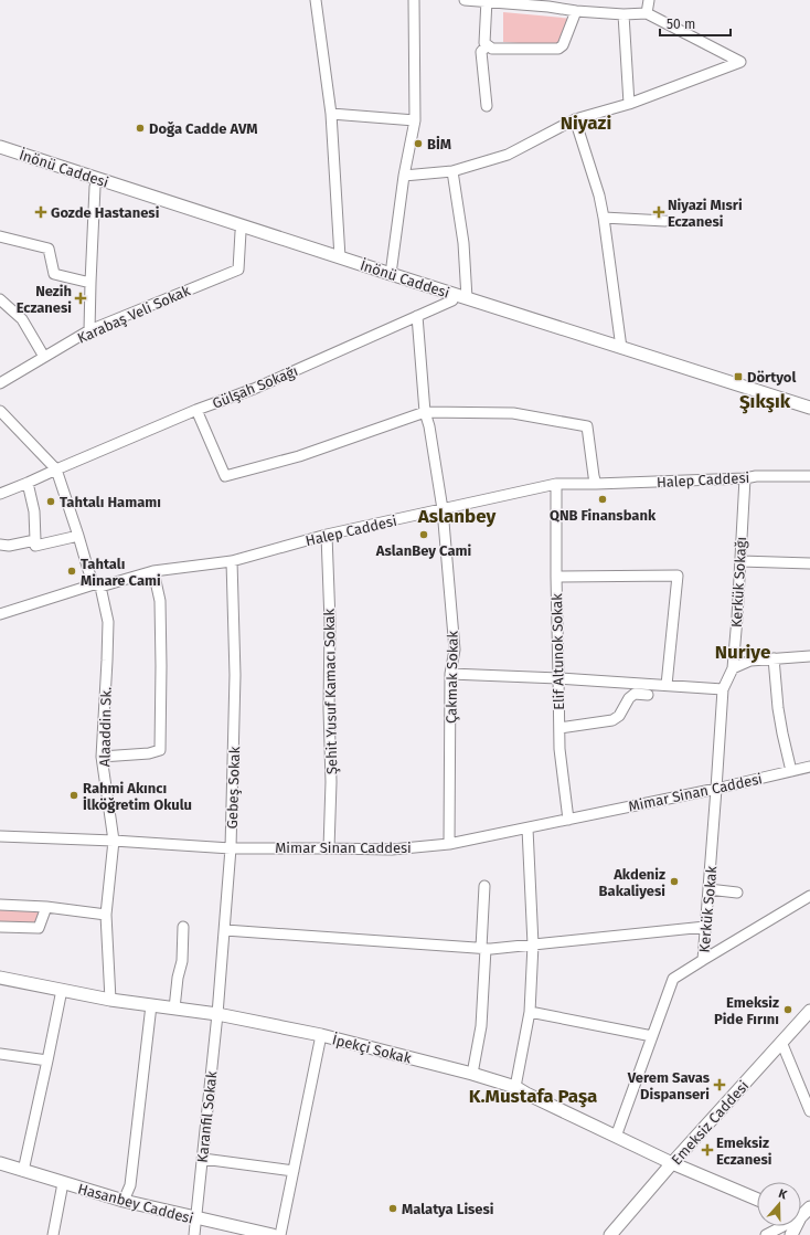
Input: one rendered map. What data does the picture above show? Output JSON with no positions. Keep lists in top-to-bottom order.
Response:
{
  "streets": {
    "main road": [
      "İnönü Caddesi",
      "İpekçi Sokak",
      "Emeksiz Caddesi",
      "Hasanbey Caddesi"
    ],
    "street": [
      "Karabaş Veli Sokak",
      "Gülşah Sokağı",
      "Halep Caddesi",
      "Kerkük Sokağı",
      "Elif Altunok Sokak",
      "Çakmak Sokak",
      "Şehit Yusuf Kamacı Sokak",
      "Alaaddin Sk.",
      "Gebeş Sokak",
      "Mimar Sinan Caddesi",
      "Kerkük Sokak",
      "Karanfil Sokak"
    ]
  },
  "crossings": [
    ["İnönü Caddesi", "Karabaş Veli Sokak"],
    ["İnönü Caddesi", "Gülşah Sokağı"],
    ["Gülşah Sokağı", "Çakmak Sokak"],
    ["Halep Caddesi", "Kerkük Sokağı"],
    ["Halep Caddesi", "Elif Altunok Sokak"],
    ["Halep Caddesi", "Çakmak Sokak"],
    ["Halep Caddesi", "Şehit Yusuf Kamacı Sokak"],
    ["Halep Caddesi", "Alaaddin Sk."],
    ["Halep Caddesi", "Gebeş Sokak"],
    ["Kerkük Sokağı", "Mimar Sinan Caddesi"],
    ["Kerkük Sokağı", "Kerkük Sokak"],
    ["Elif Altunok Sokak", "Mimar Sinan Caddesi"],
    ["Çakmak Sokak", "Mimar Sinan Caddesi"],
    ["Şehit Yusuf Kamacı Sokak", "Mimar Sinan Caddesi"],
    ["Alaaddin Sk.", "Mimar Sinan Caddesi"],
    ["Alaaddin Sk.", "İpekçi Sokak"],
    ["Gebeş Sokak", "Mimar Sinan Caddesi"],
    ["Gebeş Sokak", "İpekçi Sokak"],
    ["Gebeş Sokak", "Karanfil Sokak"],
    ["Mimar Sinan Caddesi", "Kerkük Sokak"],
    ["Kerkük Sokak", "İpekçi Sokak"],
    ["İpekçi Sokak", "Karanfil Sokak"],
    ["İpekçi Sokak", "Emeksiz Caddesi"],
    ["Karanfil Sokak", "Hasanbey Caddesi"]
  ],
  "districts": [
    "Niyazi",
    "Şıkşık",
    "Aslanbey",
    "Nuriye",
    "K.Mustafa Paşa"
  ],
  "places": {
    "other": [
      "Doğa Cadde AVM",
      "BİM",
      "QNB Finansbank",
      "Tahtalı Hamamı",
      "AslanBey Cami",
      "Tahtalı Minare Cami",
      "Rahmi Akıncı İlköğretim Okulu",
      "Akdeniz Bakaliyesi",
      "Emeksiz Pide Fırını",
      "Malatya Lisesi"
    ],
    "health": [
      "Gozde Hastanesi",
      "Niyazi Mısri Eczanesi",
      "Nezih Eczanesi",
      "Verem Savas Dispanseri",
      "Emeksiz Eczanesi"
    ],
    "transit": ["Dörtyol"]
  },
  "scale_bar": "50 m",
  "north": "top"
}
